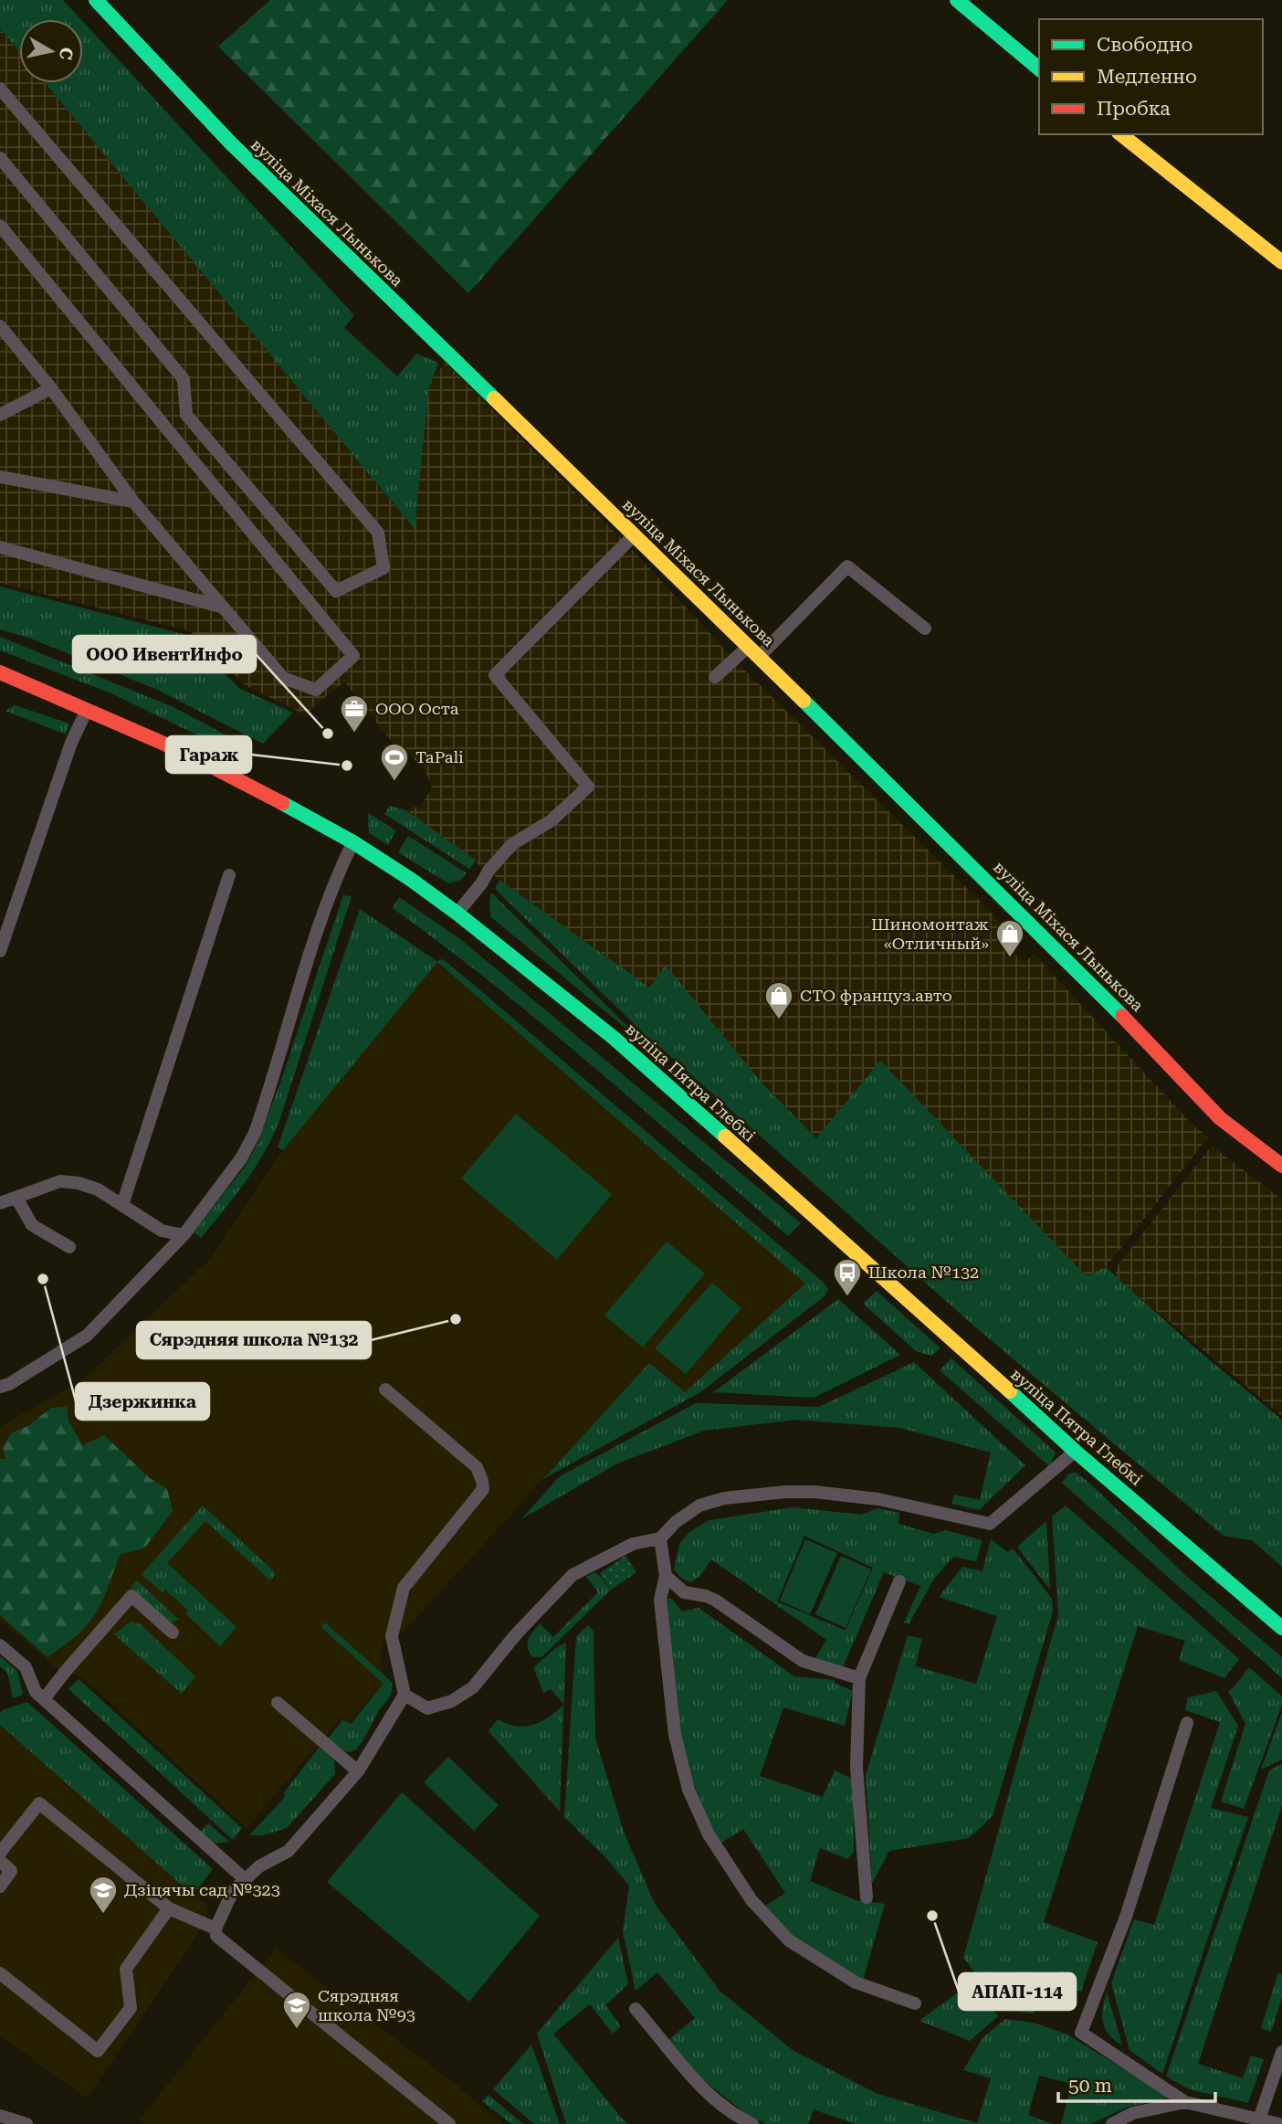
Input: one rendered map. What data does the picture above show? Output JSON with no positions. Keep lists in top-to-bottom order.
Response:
{
  "streets": {
    "street": ["вуліца Міхася Лынькова", "вуліца Пятра Глебкі"]
  },
  "places": {
    "office": ["ООО Оста"],
    "other": [
      "ООО ИвентИнфо",
      "Гараж",
      "Дзержинка",
      "Сярэдняя школа №132",
      "АПАП-114"
    ],
    "sports": ["TaPali"],
    "shop": ["Шиномонтаж «Отличный»", "СТО француз.авто"],
    "bus stop": ["Школа №132"],
    "school or university": ["Дзіцячы сад №323", "Сярэдняя школа №93"]
  },
  "legend": ["Свободно", "Медленно", "Пробка"],
  "scale_bar": "50 m",
  "north": "right"
}
